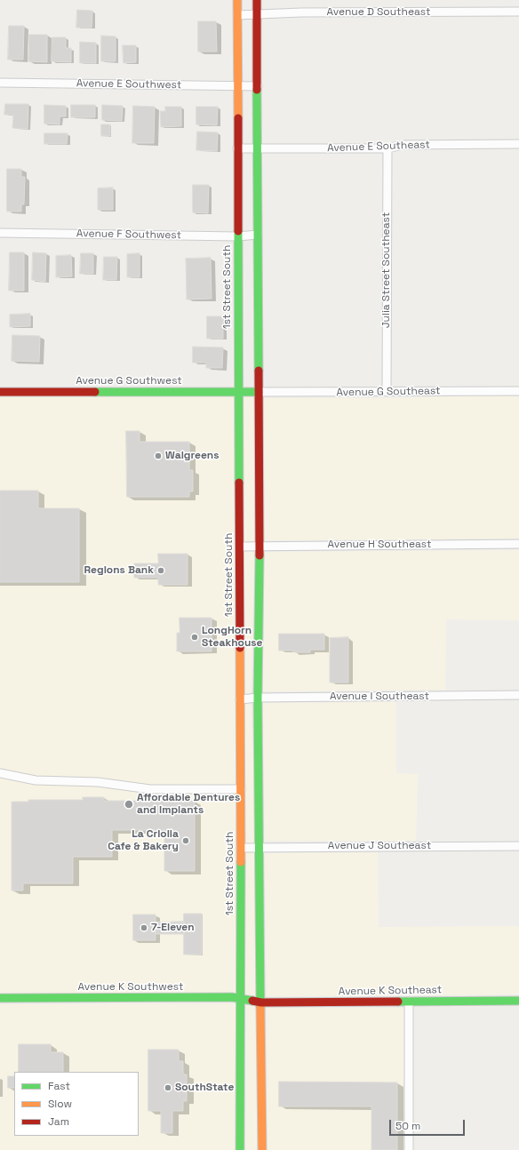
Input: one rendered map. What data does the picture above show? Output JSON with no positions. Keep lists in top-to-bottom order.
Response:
{
  "streets": {
    "main road": [
      "1st Street South",
      "Avenue G Southwest",
      "Avenue K Southwest",
      "Avenue K Southeast"
    ],
    "street": [
      "Avenue D Southeast",
      "Avenue E Southwest",
      "Avenue E Southeast",
      "Avenue F Southwest",
      "Julia Street Southeast",
      "Avenue G Southeast",
      "Avenue H Southeast",
      "Avenue I Southeast",
      "Avenue J Southeast"
    ]
  },
  "crossings": [
    ["Avenue D Southeast", "1st Street South"],
    ["Avenue E Southwest", "1st Street South"],
    ["Avenue E Southeast", "Julia Street Southeast"],
    ["Avenue E Southeast", "1st Street South"],
    ["Avenue F Southwest", "1st Street South"],
    ["Julia Street Southeast", "Avenue G Southeast"],
    ["1st Street South", "Avenue G Southwest"],
    ["1st Street South", "Avenue H Southeast"],
    ["1st Street South", "Avenue I Southeast"],
    ["1st Street South", "Avenue J Southeast"],
    ["1st Street South", "Avenue K Southwest"],
    ["Avenue G Southwest", "Avenue G Southeast"],
    ["Avenue K Southwest", "Avenue K Southeast"]
  ],
  "places": [
    "Walgreens",
    "Regions Bank",
    "LongHorn Steakhouse",
    "Affordable Dentures and Implants",
    "La Criolla Cafe & Bakery",
    "7-Eleven",
    "SouthState"
  ],
  "legend": ["Fast", "Slow", "Jam"],
  "scale_bar": "50 m"
}
